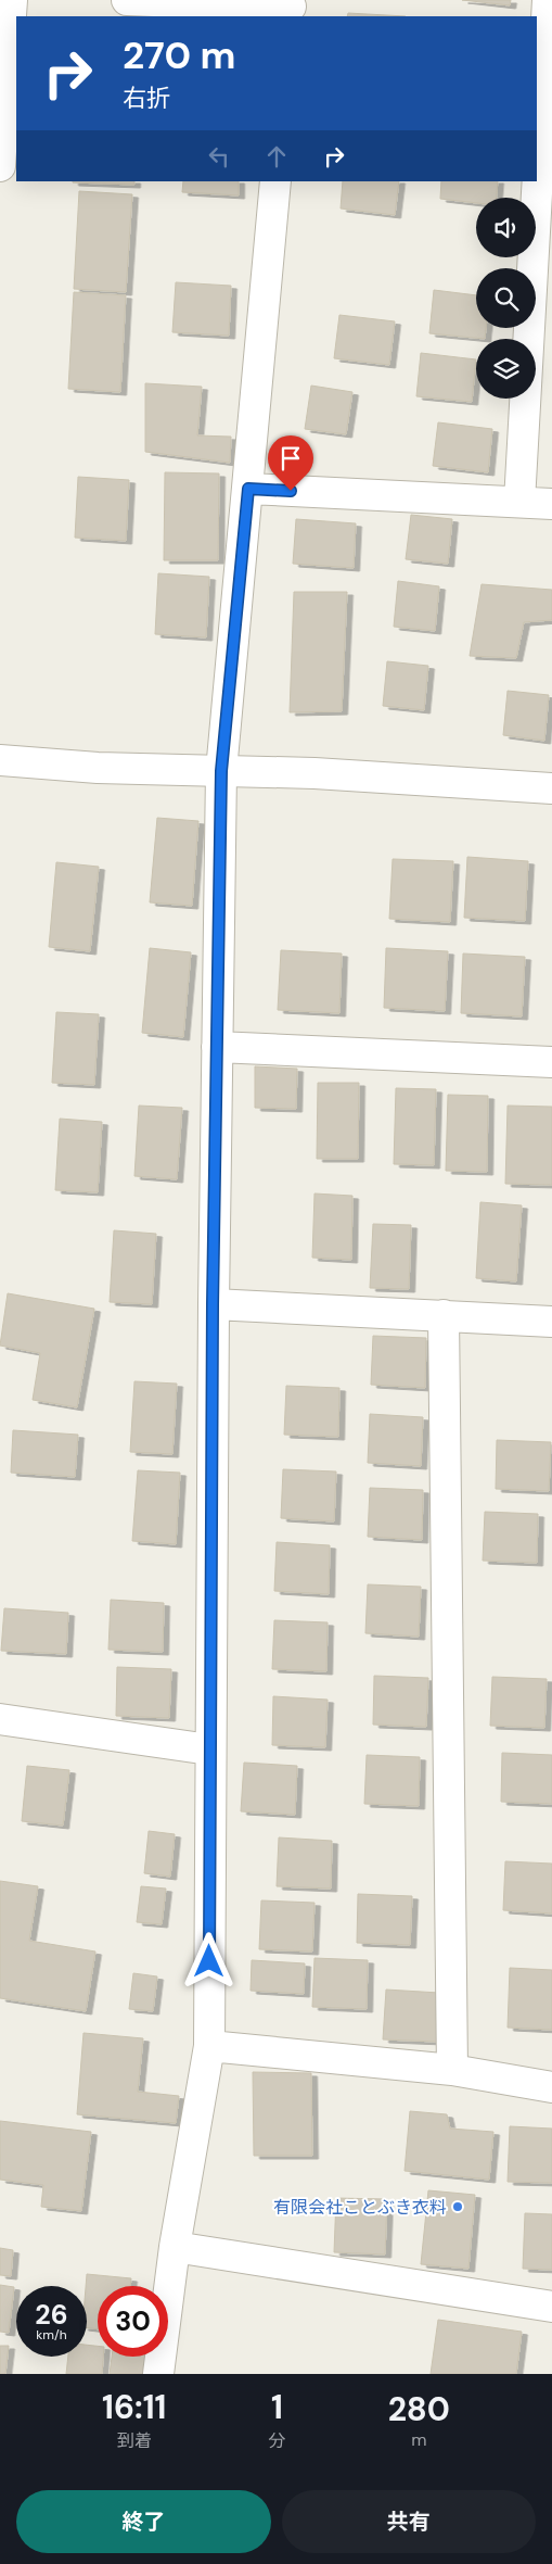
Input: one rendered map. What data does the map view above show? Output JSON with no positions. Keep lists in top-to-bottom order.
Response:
{
  "places": ["有限会社ことぶき衣料"],
  "page": {
    "turn": ["270 m", "右折"],
    "speed": "26 km/h",
    "limit": "30",
    "eta": [
      "16:11",
      "到着",
      "1",
      "分",
      "280",
      "m"
    ],
    "buttons": ["終了", "共有"]
  }
}
